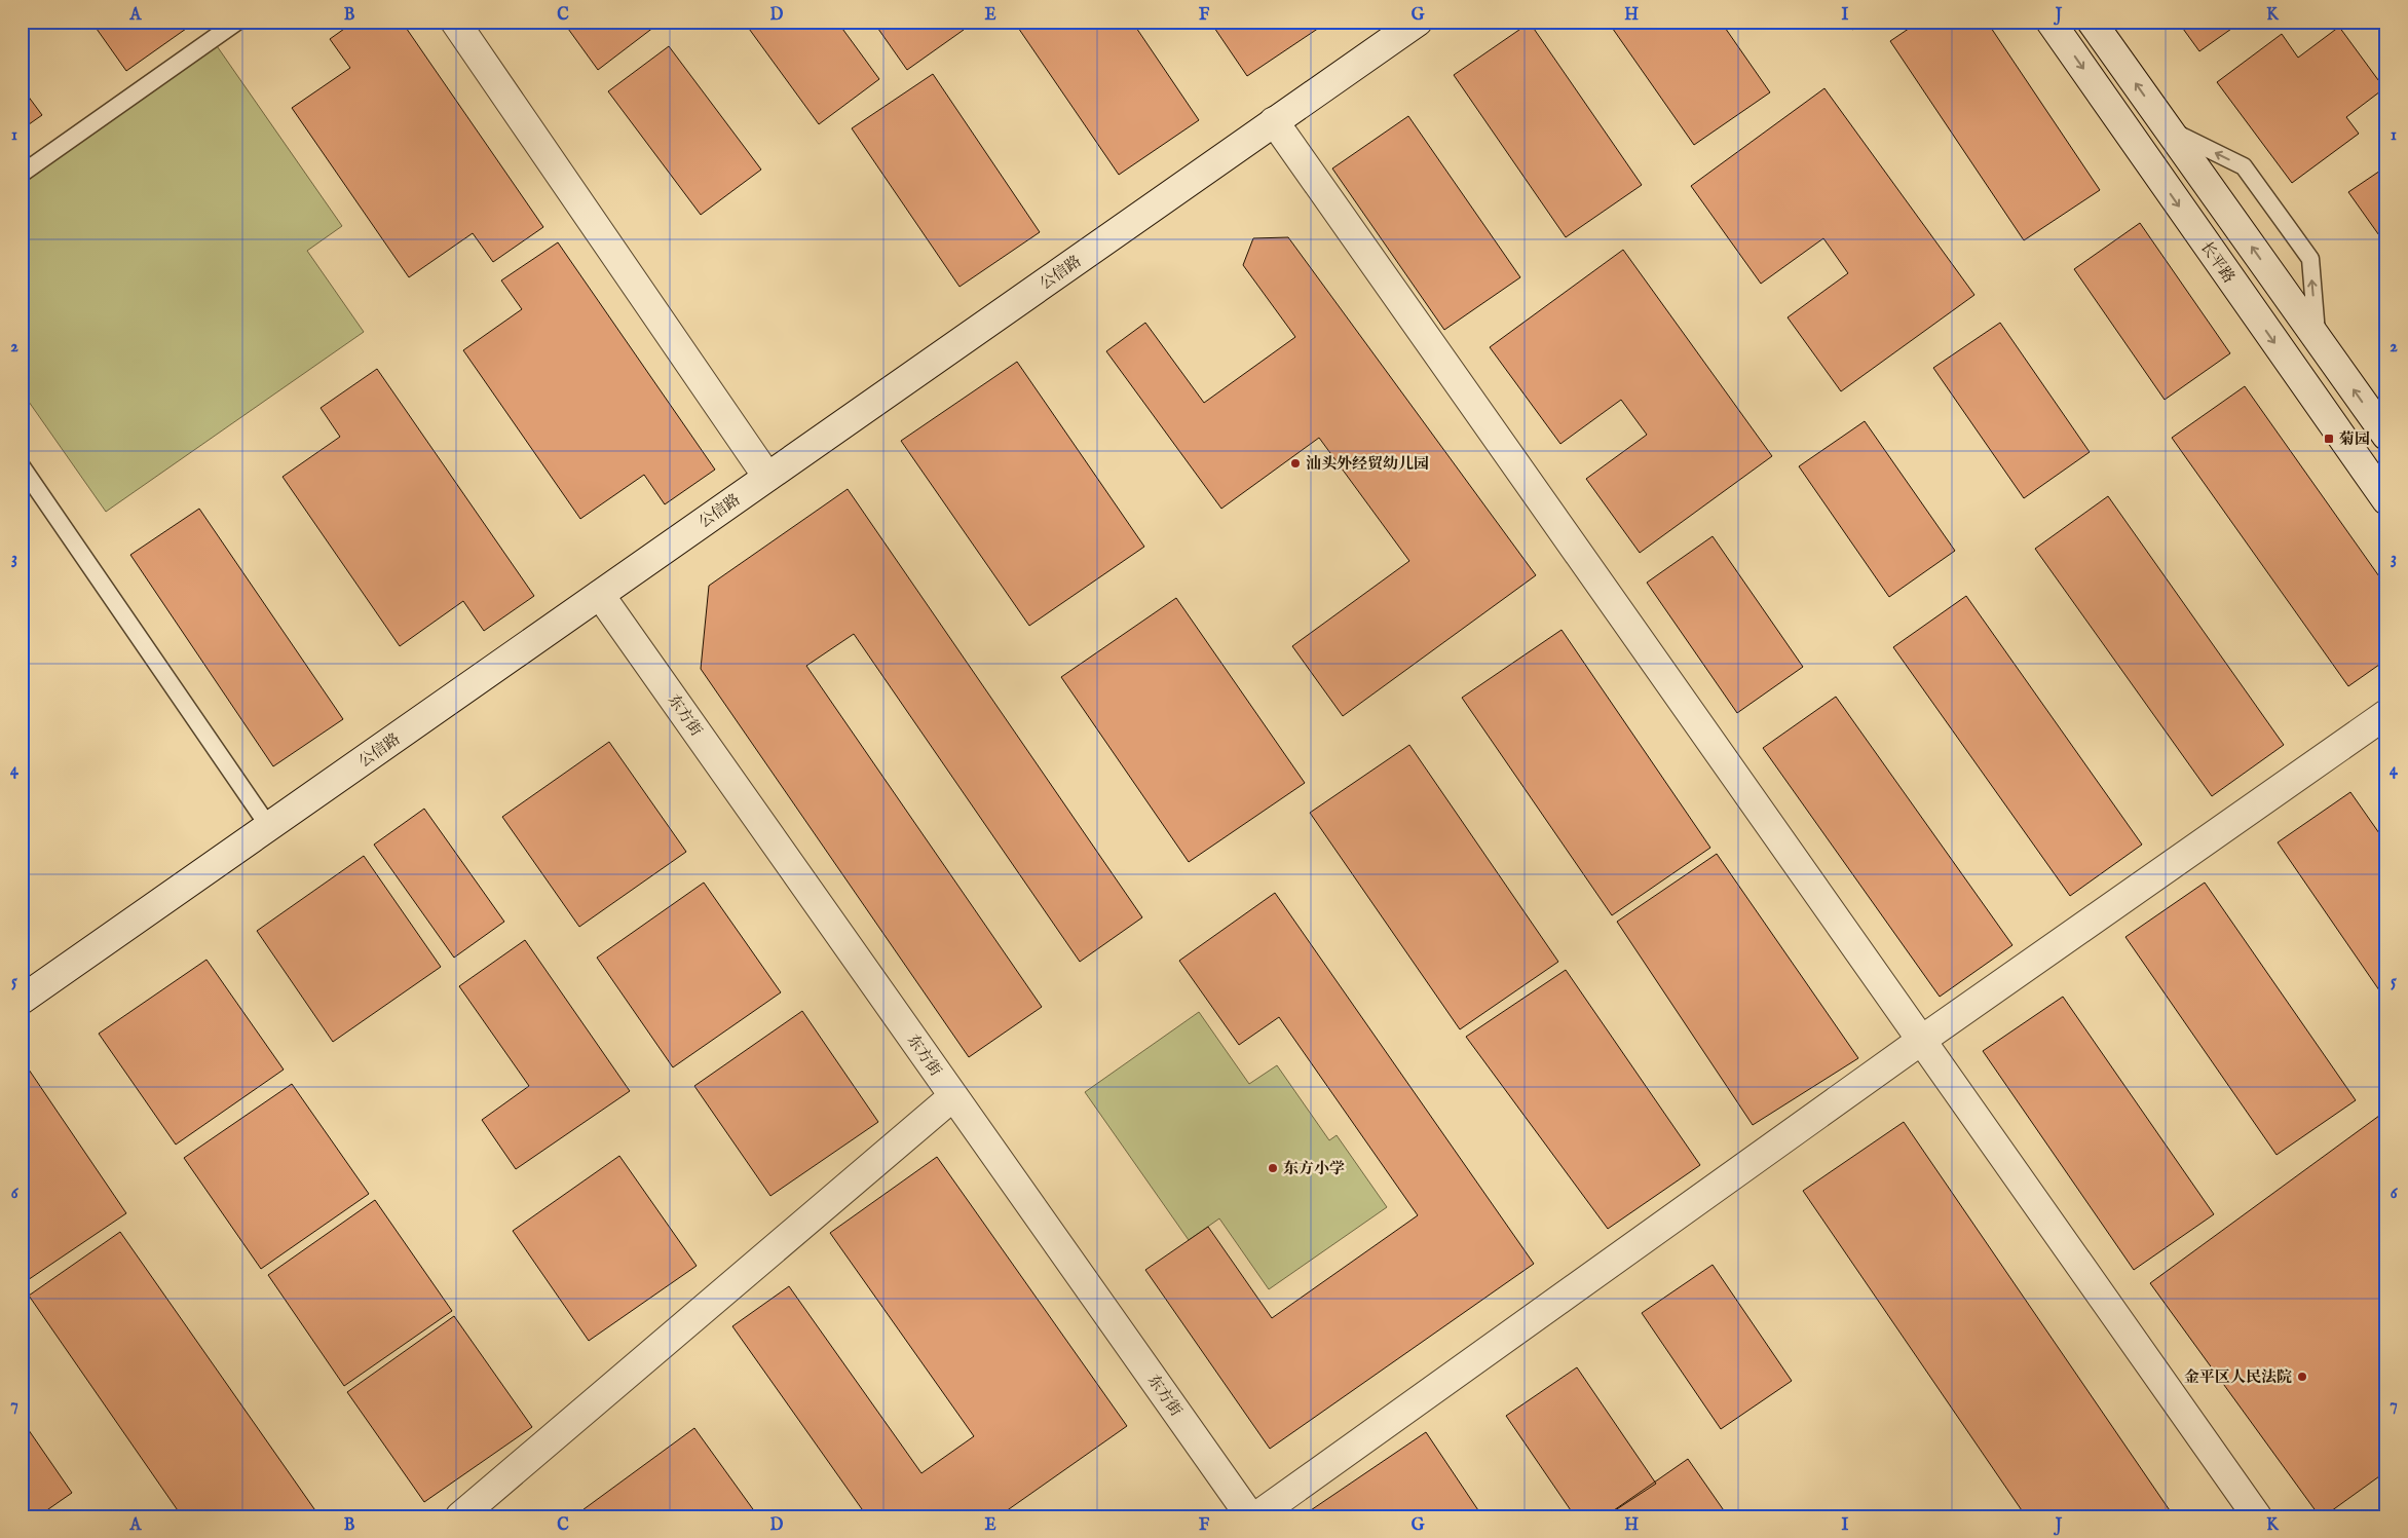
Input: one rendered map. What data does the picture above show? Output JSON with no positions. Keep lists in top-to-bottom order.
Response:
{
  "streets": {
    "street": ["长平路", "公信路", "东方街"]
  },
  "crossings": [
    ["公信路", "东方街"]
  ],
  "places": {
    "transit": ["菊园"],
    "other": ["汕头外经贸幼儿园", "东方小学", "金平区人民法院"]
  },
  "grid": {
    "columns": [
      "A",
      "B",
      "C",
      "D",
      "E",
      "F",
      "G",
      "H",
      "I",
      "J",
      "K"
    ],
    "rows": [
      "1",
      "2",
      "3",
      "4",
      "5",
      "6",
      "7"
    ]
  }
}
